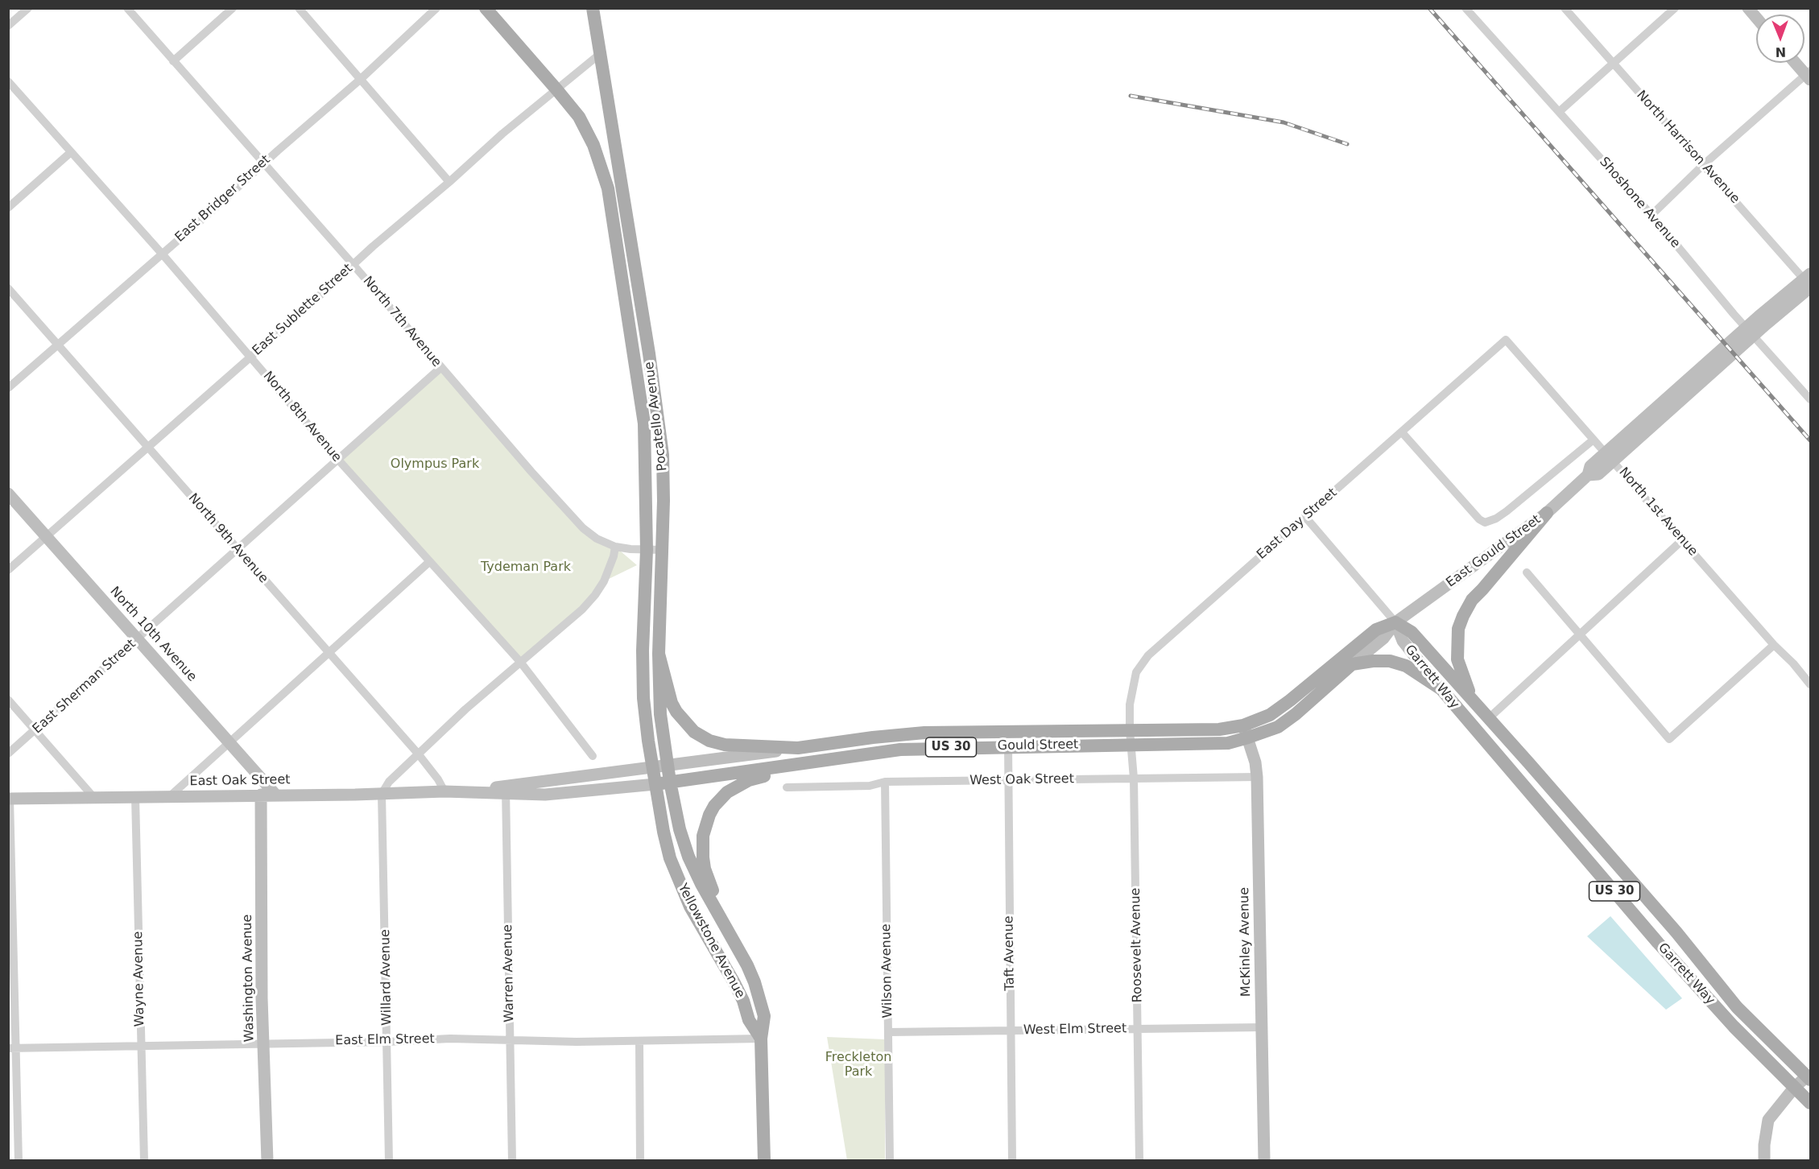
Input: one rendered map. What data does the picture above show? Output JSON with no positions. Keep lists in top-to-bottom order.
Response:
{
  "streets": {
    "main road": [
      "Pocatello Avenue",
      "East Gould Street",
      "North 10th Avenue",
      "Garrett Way",
      "Gould Street",
      "US 30",
      "East Oak Street",
      "Yellowstone Avenue",
      "McKinley Avenue",
      "Washington Avenue"
    ],
    "street": [
      "North Harrison Avenue",
      "East Bridger Street",
      "Shoshone Avenue",
      "East Sublette Street",
      "North 7th Avenue",
      "North 8th Avenue",
      "North 1st Avenue",
      "East Day Street",
      "North 9th Avenue",
      "East Sherman Street",
      "West Oak Street",
      "Roosevelt Avenue",
      "Taft Avenue",
      "Wilson Avenue",
      "Warren Avenue",
      "Willard Avenue",
      "Wayne Avenue",
      "West Elm Street",
      "East Elm Street"
    ]
  },
  "crossings": [
    ["East Bridger Street", "North 7th Avenue"],
    ["East Bridger Street", "North 8th Avenue"],
    ["East Bridger Street", "North 9th Avenue"],
    ["East Sublette Street", "North 7th Avenue"],
    ["East Sublette Street", "Pocatello Avenue"],
    ["East Sublette Street", "North 8th Avenue"],
    ["East Sublette Street", "North 9th Avenue"],
    ["East Sublette Street", "North 10th Avenue"],
    ["North 7th Avenue", "Pocatello Avenue"],
    ["North 7th Avenue", "East Sherman Street"],
    ["Pocatello Avenue", "Gould Street"],
    ["Pocatello Avenue", "US 30"],
    ["Pocatello Avenue", "East Oak Street"],
    ["Pocatello Avenue", "Yellowstone Avenue"],
    ["North 8th Avenue", "East Sherman Street"],
    ["North 1st Avenue", "East Day Street"],
    ["East Day Street", "Gould Street"],
    ["East Day Street", "Roosevelt Avenue"],
    ["North 9th Avenue", "East Sherman Street"],
    ["North 9th Avenue", "East Oak Street"],
    ["East Gould Street", "Garrett Way"],
    ["East Gould Street", "Gould Street"],
    ["East Gould Street", "US 30"],
    ["East Gould Street", "McKinley Avenue"],
    ["North 10th Avenue", "East Sherman Street"],
    ["North 10th Avenue", "East Oak Street"],
    ["Garrett Way", "US 30"],
    ["Gould Street", "US 30"],
    ["Gould Street", "East Oak Street"],
    ["Gould Street", "Yellowstone Avenue"],
    ["Gould Street", "McKinley Avenue"],
    ["Gould Street", "Roosevelt Avenue"],
    ["Gould Street", "Taft Avenue"],
    ["West Oak Street", "McKinley Avenue"],
    ["West Oak Street", "Roosevelt Avenue"],
    ["West Oak Street", "Taft Avenue"],
    ["West Oak Street", "Wilson Avenue"],
    ["East Oak Street", "Yellowstone Avenue"],
    ["East Oak Street", "Warren Avenue"],
    ["East Oak Street", "Willard Avenue"],
    ["East Oak Street", "Washington Avenue"],
    ["East Oak Street", "Wayne Avenue"],
    ["Yellowstone Avenue", "East Elm Street"],
    ["McKinley Avenue", "West Elm Street"],
    ["Roosevelt Avenue", "West Elm Street"],
    ["Taft Avenue", "West Elm Street"],
    ["Wilson Avenue", "West Elm Street"],
    ["Warren Avenue", "East Elm Street"],
    ["Willard Avenue", "East Elm Street"],
    ["Washington Avenue", "East Elm Street"],
    ["Wayne Avenue", "East Elm Street"]
  ],
  "parks": ["Olympus Park", "Tydeman Park", "Freckleton Park"],
  "north": "bottom"
}
